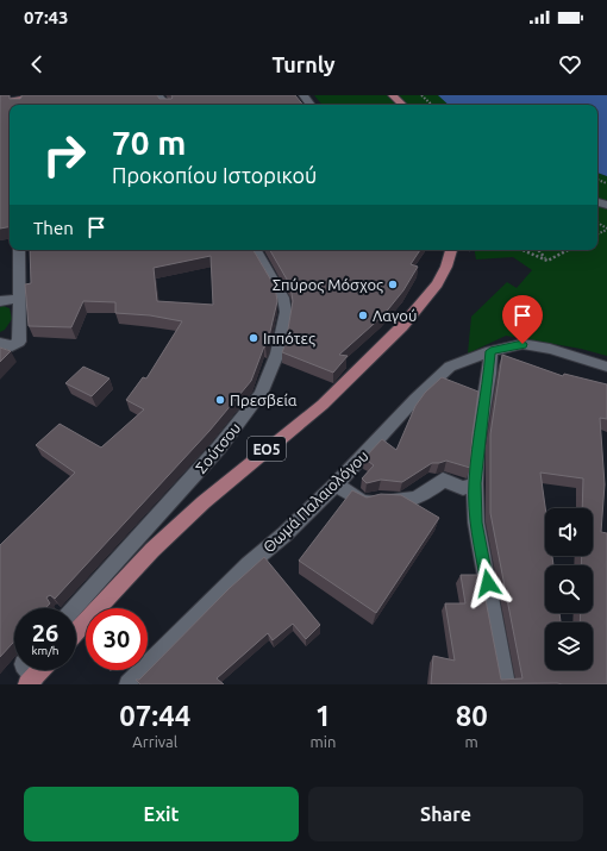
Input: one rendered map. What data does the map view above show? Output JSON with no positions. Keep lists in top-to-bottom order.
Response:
{
  "streets": {
    "main road": ["ΕΟ5"],
    "street": ["Σούτσου", "Θωμά Παλαιολόγου"]
  },
  "places": [
    "Σπύρος Μόσχος",
    "Λαγού",
    "Ιππότες",
    "Πρεσβεία"
  ],
  "page": {
    "status": "07:43",
    "header": "Turnly",
    "turn": ["70 m", "Προκοπίου Ιστορικού"],
    "then": "Then",
    "speed": "26 km/h",
    "limit": "30",
    "eta": [
      "07:44",
      "Arrival",
      "1",
      "min",
      "80",
      "m"
    ],
    "buttons": ["Exit", "Share"]
  }
}
